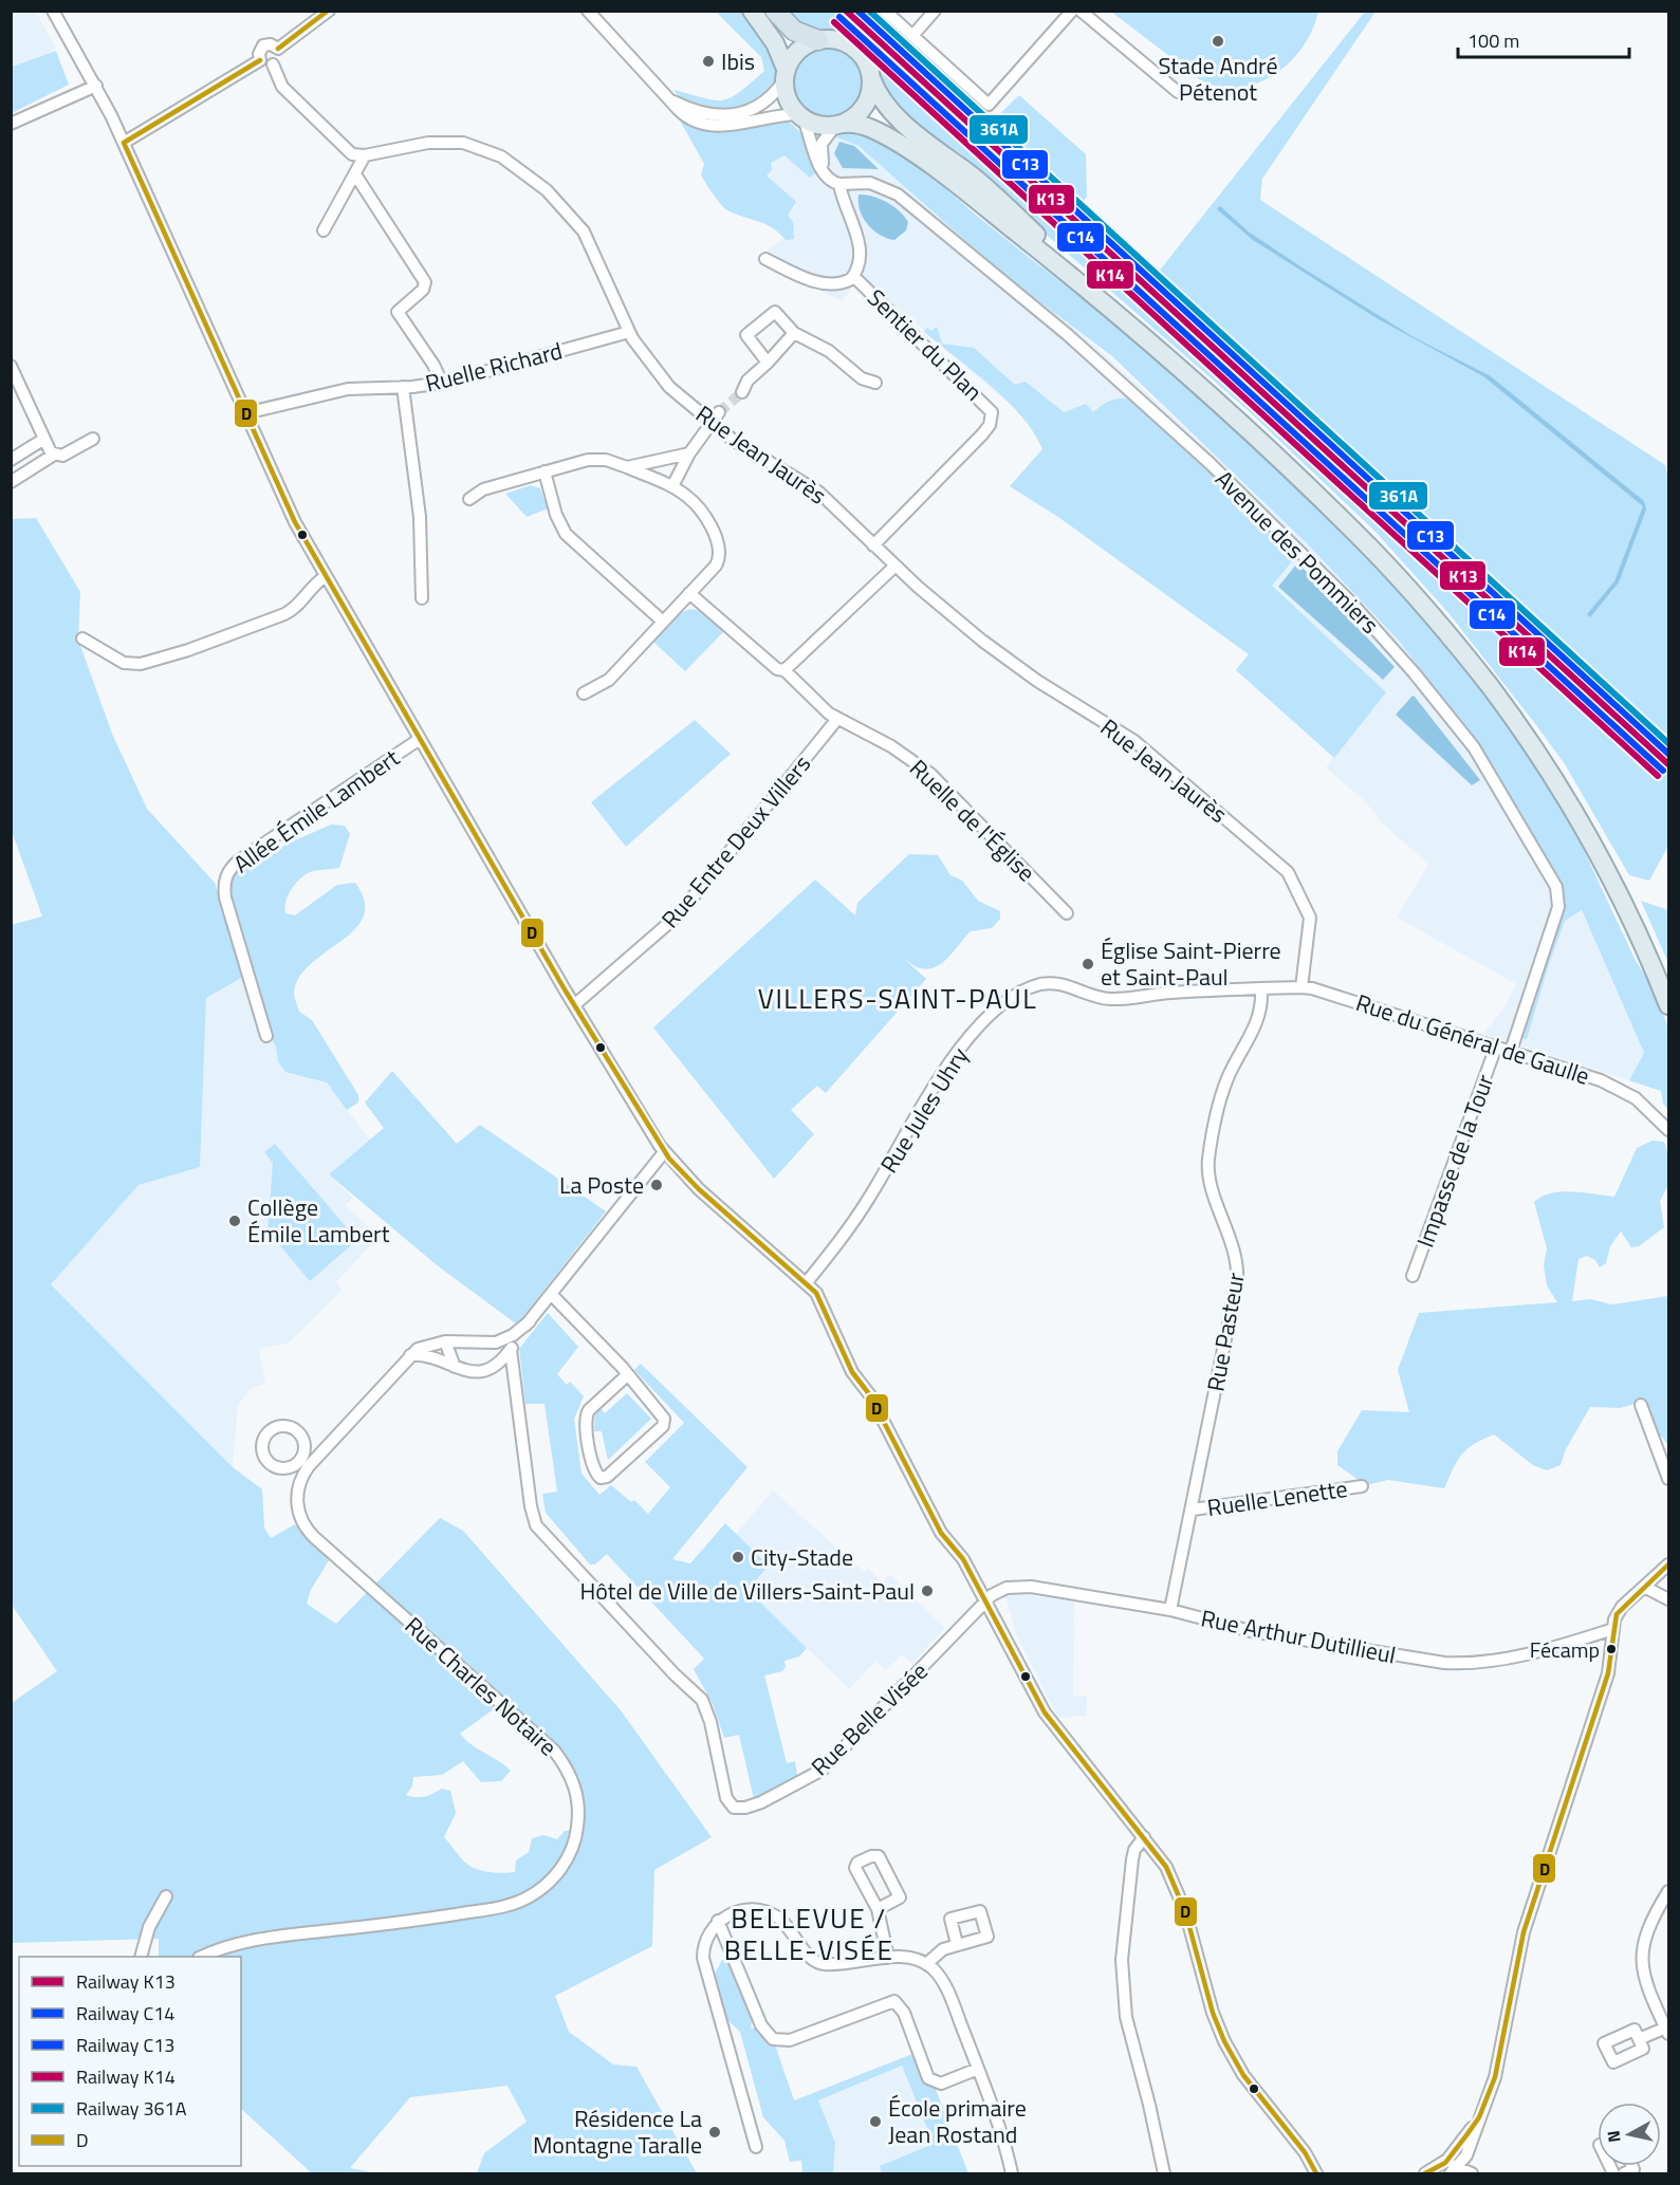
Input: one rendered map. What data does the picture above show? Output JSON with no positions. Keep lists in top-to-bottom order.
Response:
{
  "streets": {
    "street": [
      "Sentier du Plan",
      "Ruelle Richard",
      "Rue Jean Jaurès",
      "Avenue des Pommiers",
      "Allée Émile Lambert",
      "Ruelle de l'Église",
      "Rue Entre Deux Villers",
      "Rue du Général de Gaulle",
      "Rue Jules Uhry",
      "Impasse de la Tour",
      "Rue Pasteur",
      "Ruelle Lenette",
      "Rue Arthur Dutillieul",
      "Rue Charles Notaire",
      "Rue Belle Visée"
    ]
  },
  "crossings": [
    ["Sentier du Plan", "Rue Jean Jaurès"],
    ["Ruelle Richard", "Rue Jean Jaurès"],
    ["Rue Jean Jaurès", "Rue du Général de Gaulle"],
    ["Avenue des Pommiers", "Rue du Général de Gaulle"],
    ["Ruelle de l'Église", "Rue Entre Deux Villers"],
    ["Rue du Général de Gaulle", "Rue Jules Uhry"],
    ["Rue du Général de Gaulle", "Impasse de la Tour"],
    ["Rue du Général de Gaulle", "Rue Pasteur"],
    ["Rue Jules Uhry", "Rue Pasteur"],
    ["Rue Pasteur", "Ruelle Lenette"],
    ["Rue Pasteur", "Rue Arthur Dutillieul"],
    ["Rue Arthur Dutillieul", "Rue Belle Visée"],
    ["Rue Charles Notaire", "Rue Belle Visée"]
  ],
  "districts": ["VILLERS-SAINT-PAUL", "BELLEVUE / BELLE-VISÉE"],
  "places": [
    "Stade André Pétenot",
    "Ibis",
    "Église Saint-Pierre et Saint-Paul",
    "La Poste",
    "Collège Émile Lambert",
    "City-Stade",
    "Hôtel de Ville de Villers-Saint-Paul",
    "Fécamp",
    "École primaire Jean Rostand",
    "Résidence La Montagne Taralle"
  ],
  "lines": [
    "rail line K13",
    "rail line C13",
    "rail line 361A",
    "transit line D",
    "rail line C14",
    "rail line K14"
  ],
  "legend": [
    "Railway K13",
    "Railway C14",
    "Railway C13",
    "Railway K14",
    "Railway 361A",
    "D"
  ],
  "scale_bar": "100 m",
  "north": "left"
}
